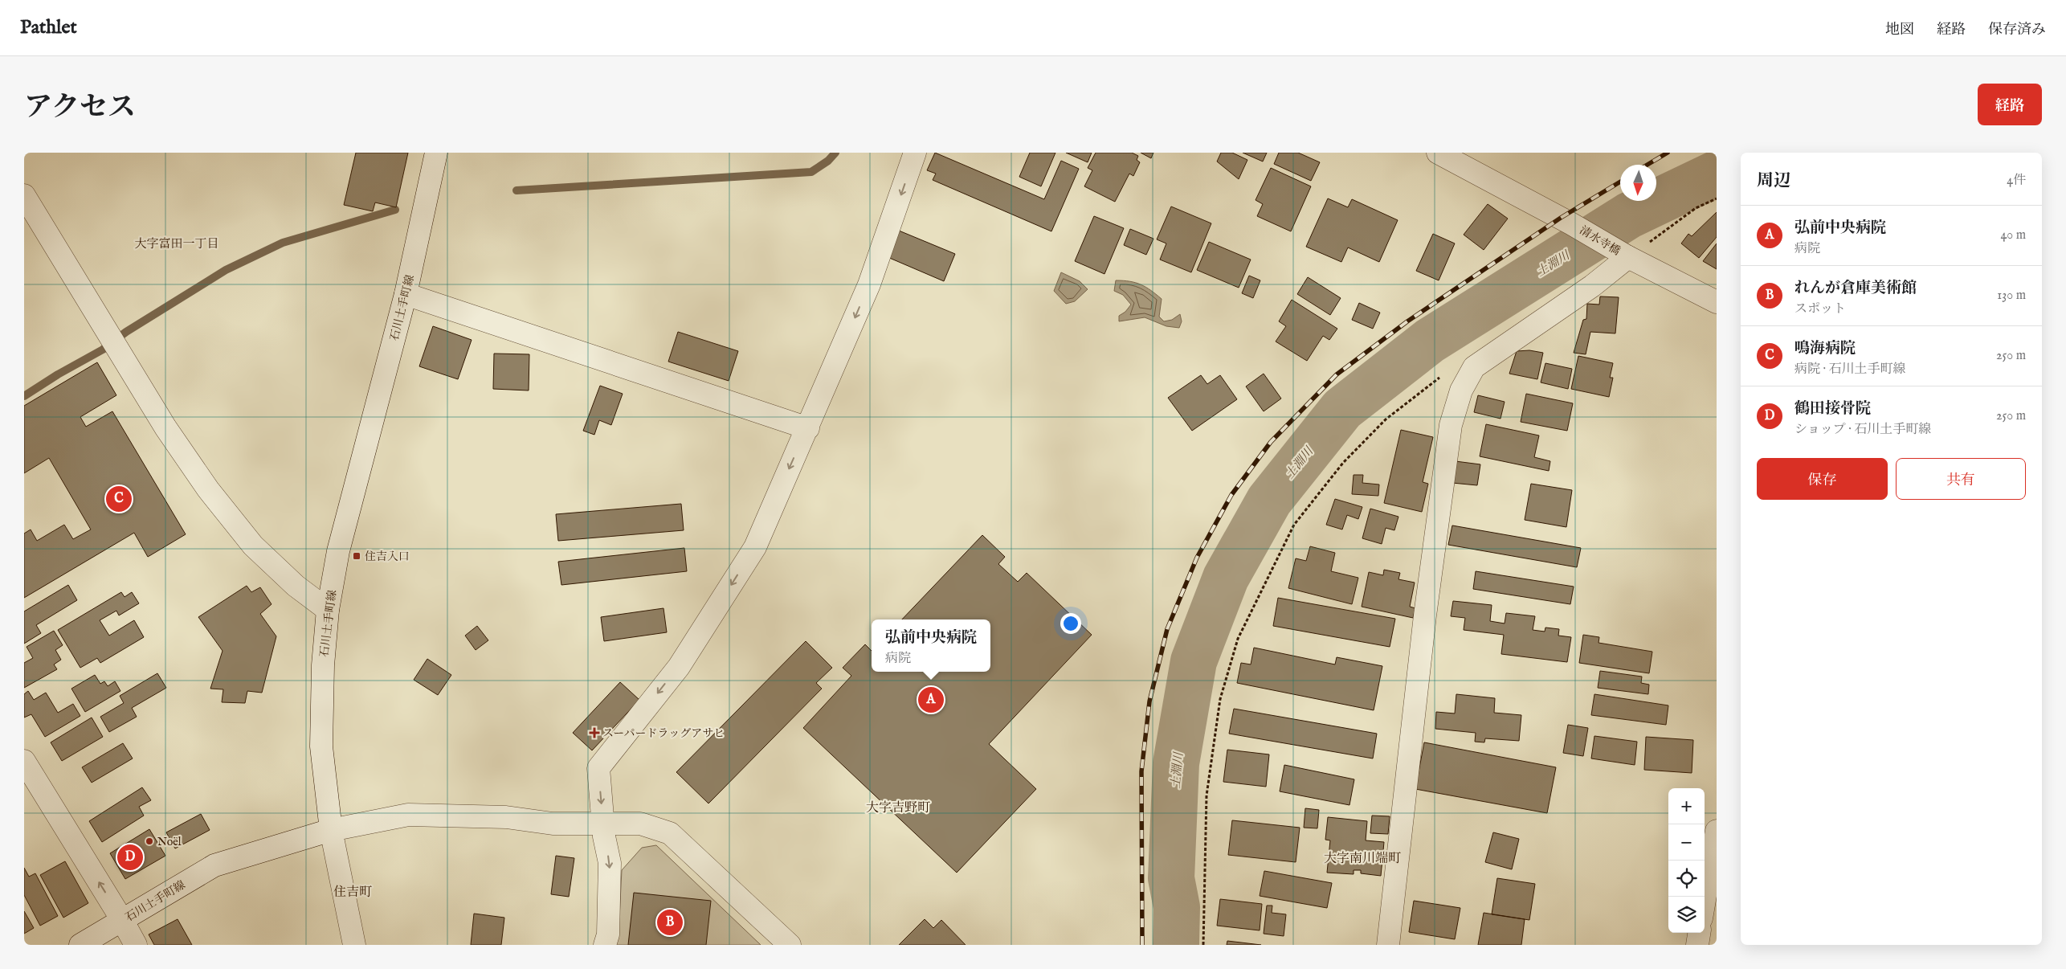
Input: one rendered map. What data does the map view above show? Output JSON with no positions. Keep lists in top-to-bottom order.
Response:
{
  "streets": {
    "street": ["清水寺橋", "石川土手町線"]
  },
  "districts": [
    "大字富田一丁目",
    "大字吉野町",
    "大字南川端町",
    "住吉町"
  ],
  "water": ["土淵川"],
  "places": {
    "transit": ["住吉入口"],
    "health": ["スーパードラッグアサヒ"],
    "other": ["Noël"]
  },
  "north": "bottom",
  "page": {
    "header": "Pathlet",
    "nav": ["地図", "経路", "保存済み"],
    "title": "アクセス",
    "buttons": [
      "経路",
      ["保存", "共有"]
    ],
    "heading": ["周辺", "4件"],
    "list": [
      {
        "mark": "A",
        "name": "弘前中央病院",
        "note": "病院",
        "value": "40 m"
      },
      {
        "mark": "B",
        "name": "れんが倉庫美術館",
        "note": "スポット",
        "value": "130 m"
      },
      {
        "mark": "C",
        "name": "鳴海病院",
        "note": "病院 · 石川土手町線",
        "value": "250 m"
      },
      {
        "mark": "D",
        "name": "鶴田接骨院",
        "note": "ショップ · 石川土手町線",
        "value": "250 m"
      }
    ],
    "pins": [
      "C",
      "A",
      "D",
      "B"
    ],
    "popup": ["弘前中央病院", "病院"],
    "map_buttons": ["+", "−"]
  }
}
